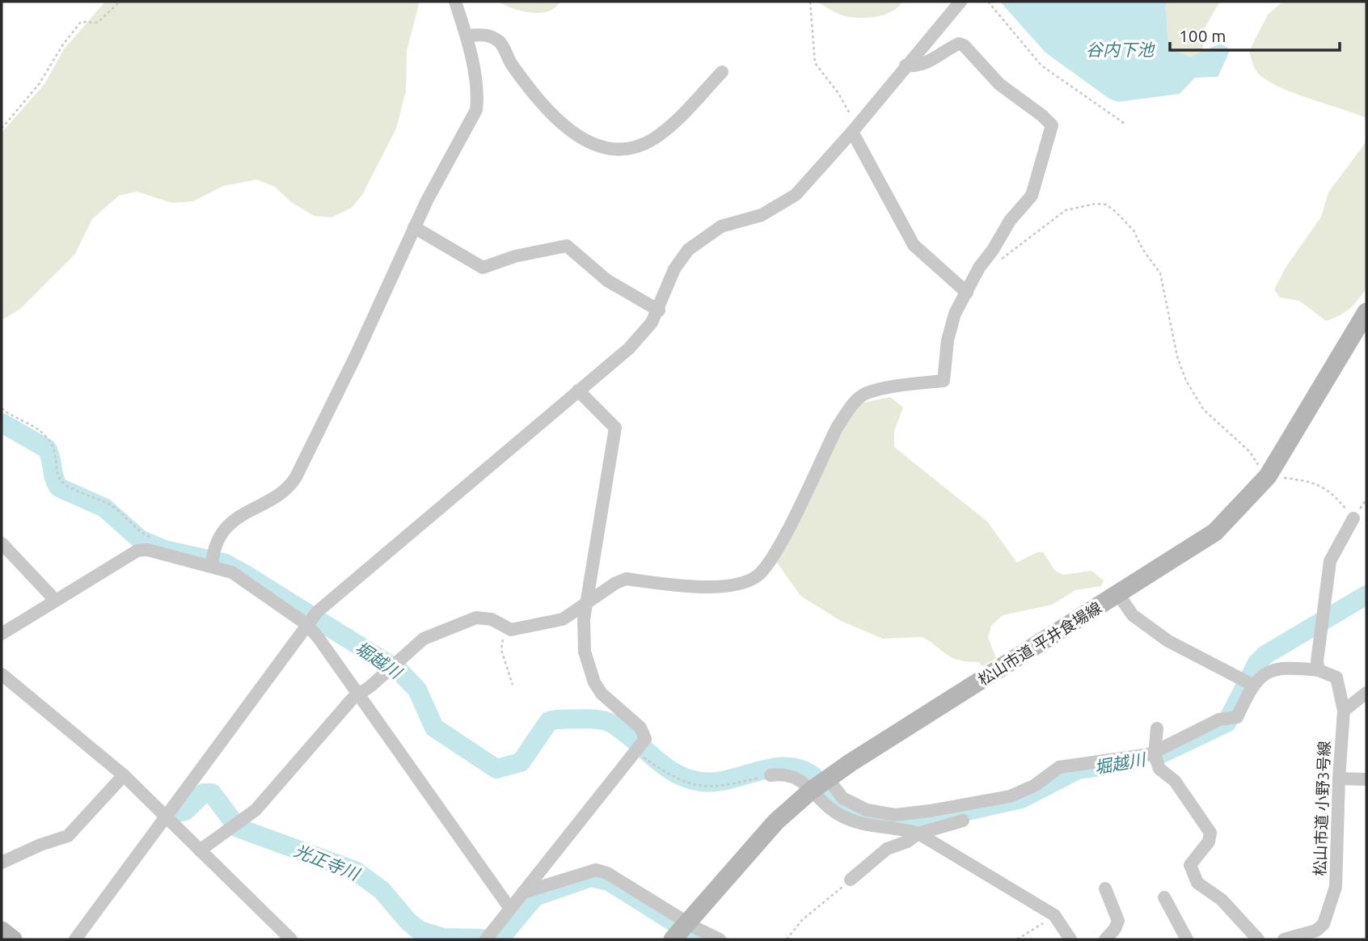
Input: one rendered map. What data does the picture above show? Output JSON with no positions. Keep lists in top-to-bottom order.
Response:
{
  "streets": {
    "street": ["松山市道 平井食場線", "松山市道 小野3号線"]
  },
  "water": ["谷内下池", "堀越川", "光正寺川"],
  "scale_bar": "100 m"
}
